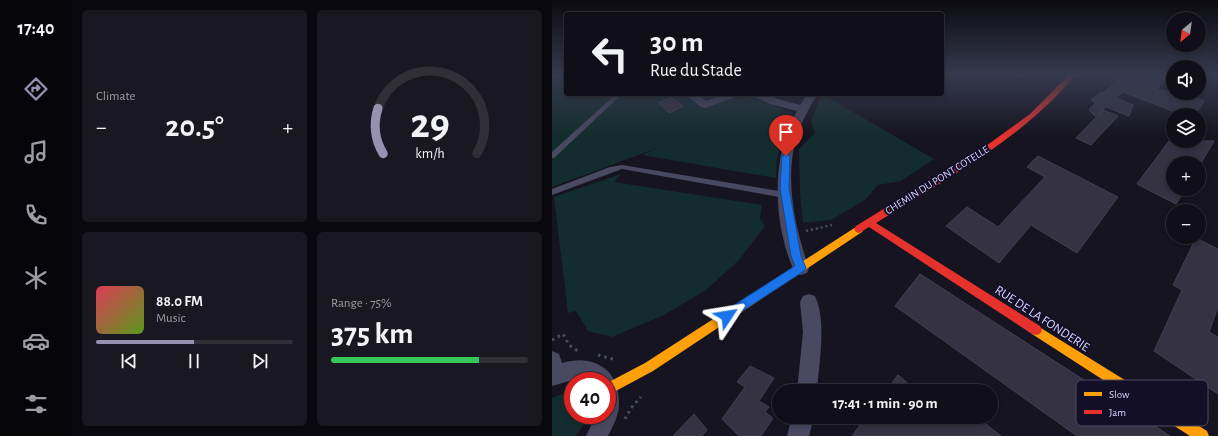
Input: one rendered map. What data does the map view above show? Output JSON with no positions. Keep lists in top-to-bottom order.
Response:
{
  "streets": {
    "street": ["CHEMIN DU PONT COTELLE", "RUE DE LA FONDERIE"]
  },
  "crossings": [
    ["CHEMIN DU PONT COTELLE", "RUE DE LA FONDERIE"]
  ],
  "legend": ["Slow", "Jam"],
  "north": "bottom left",
  "page": {
    "tabs": "17:40",
    "tile": [
      "Climate",
      ["Range · 75%", "375 km"]
    ],
    "map_buttons": ["+", "−"],
    "turn": ["30 m", "Rue du Stade"],
    "heat": ["−", "20.5°", "+"],
    "song": ["88.0 FM", "Music"],
    "limit": "40",
    "trip": "17:41 · 1 min · 90 m",
    "gauge": ["29", "km/h"]
  }
}
